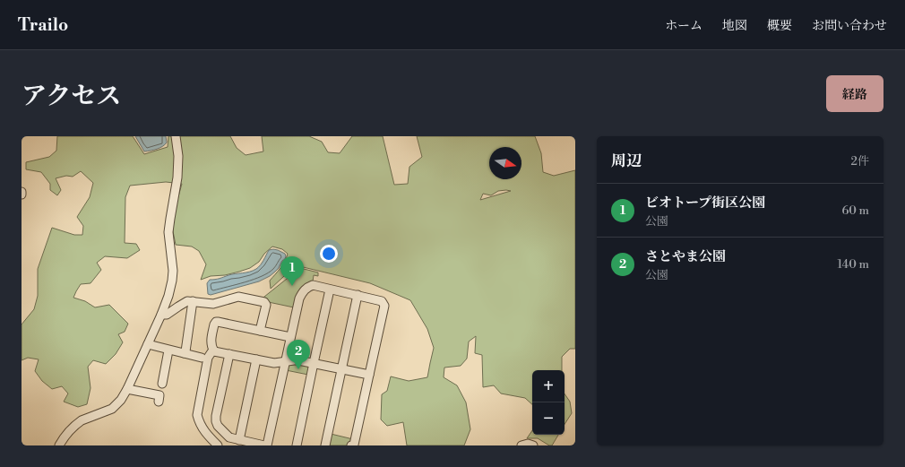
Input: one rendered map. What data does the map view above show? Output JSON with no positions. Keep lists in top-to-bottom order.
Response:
{
  "north": "right",
  "page": {
    "header": "Trailo",
    "nav": [
      "ホーム",
      "地図",
      "概要",
      "お問い合わせ"
    ],
    "title": "アクセス",
    "buttons": "経路",
    "heading": ["周辺", "2件"],
    "list": [
      {
        "mark": "1",
        "name": "ビオトープ街区公園",
        "note": "公園",
        "value": "60 m"
      },
      {
        "mark": "2",
        "name": "さとやま公園",
        "note": "公園",
        "value": "140 m"
      }
    ],
    "pins": ["1", "2"],
    "map_buttons": ["+", "−"]
  }
}
